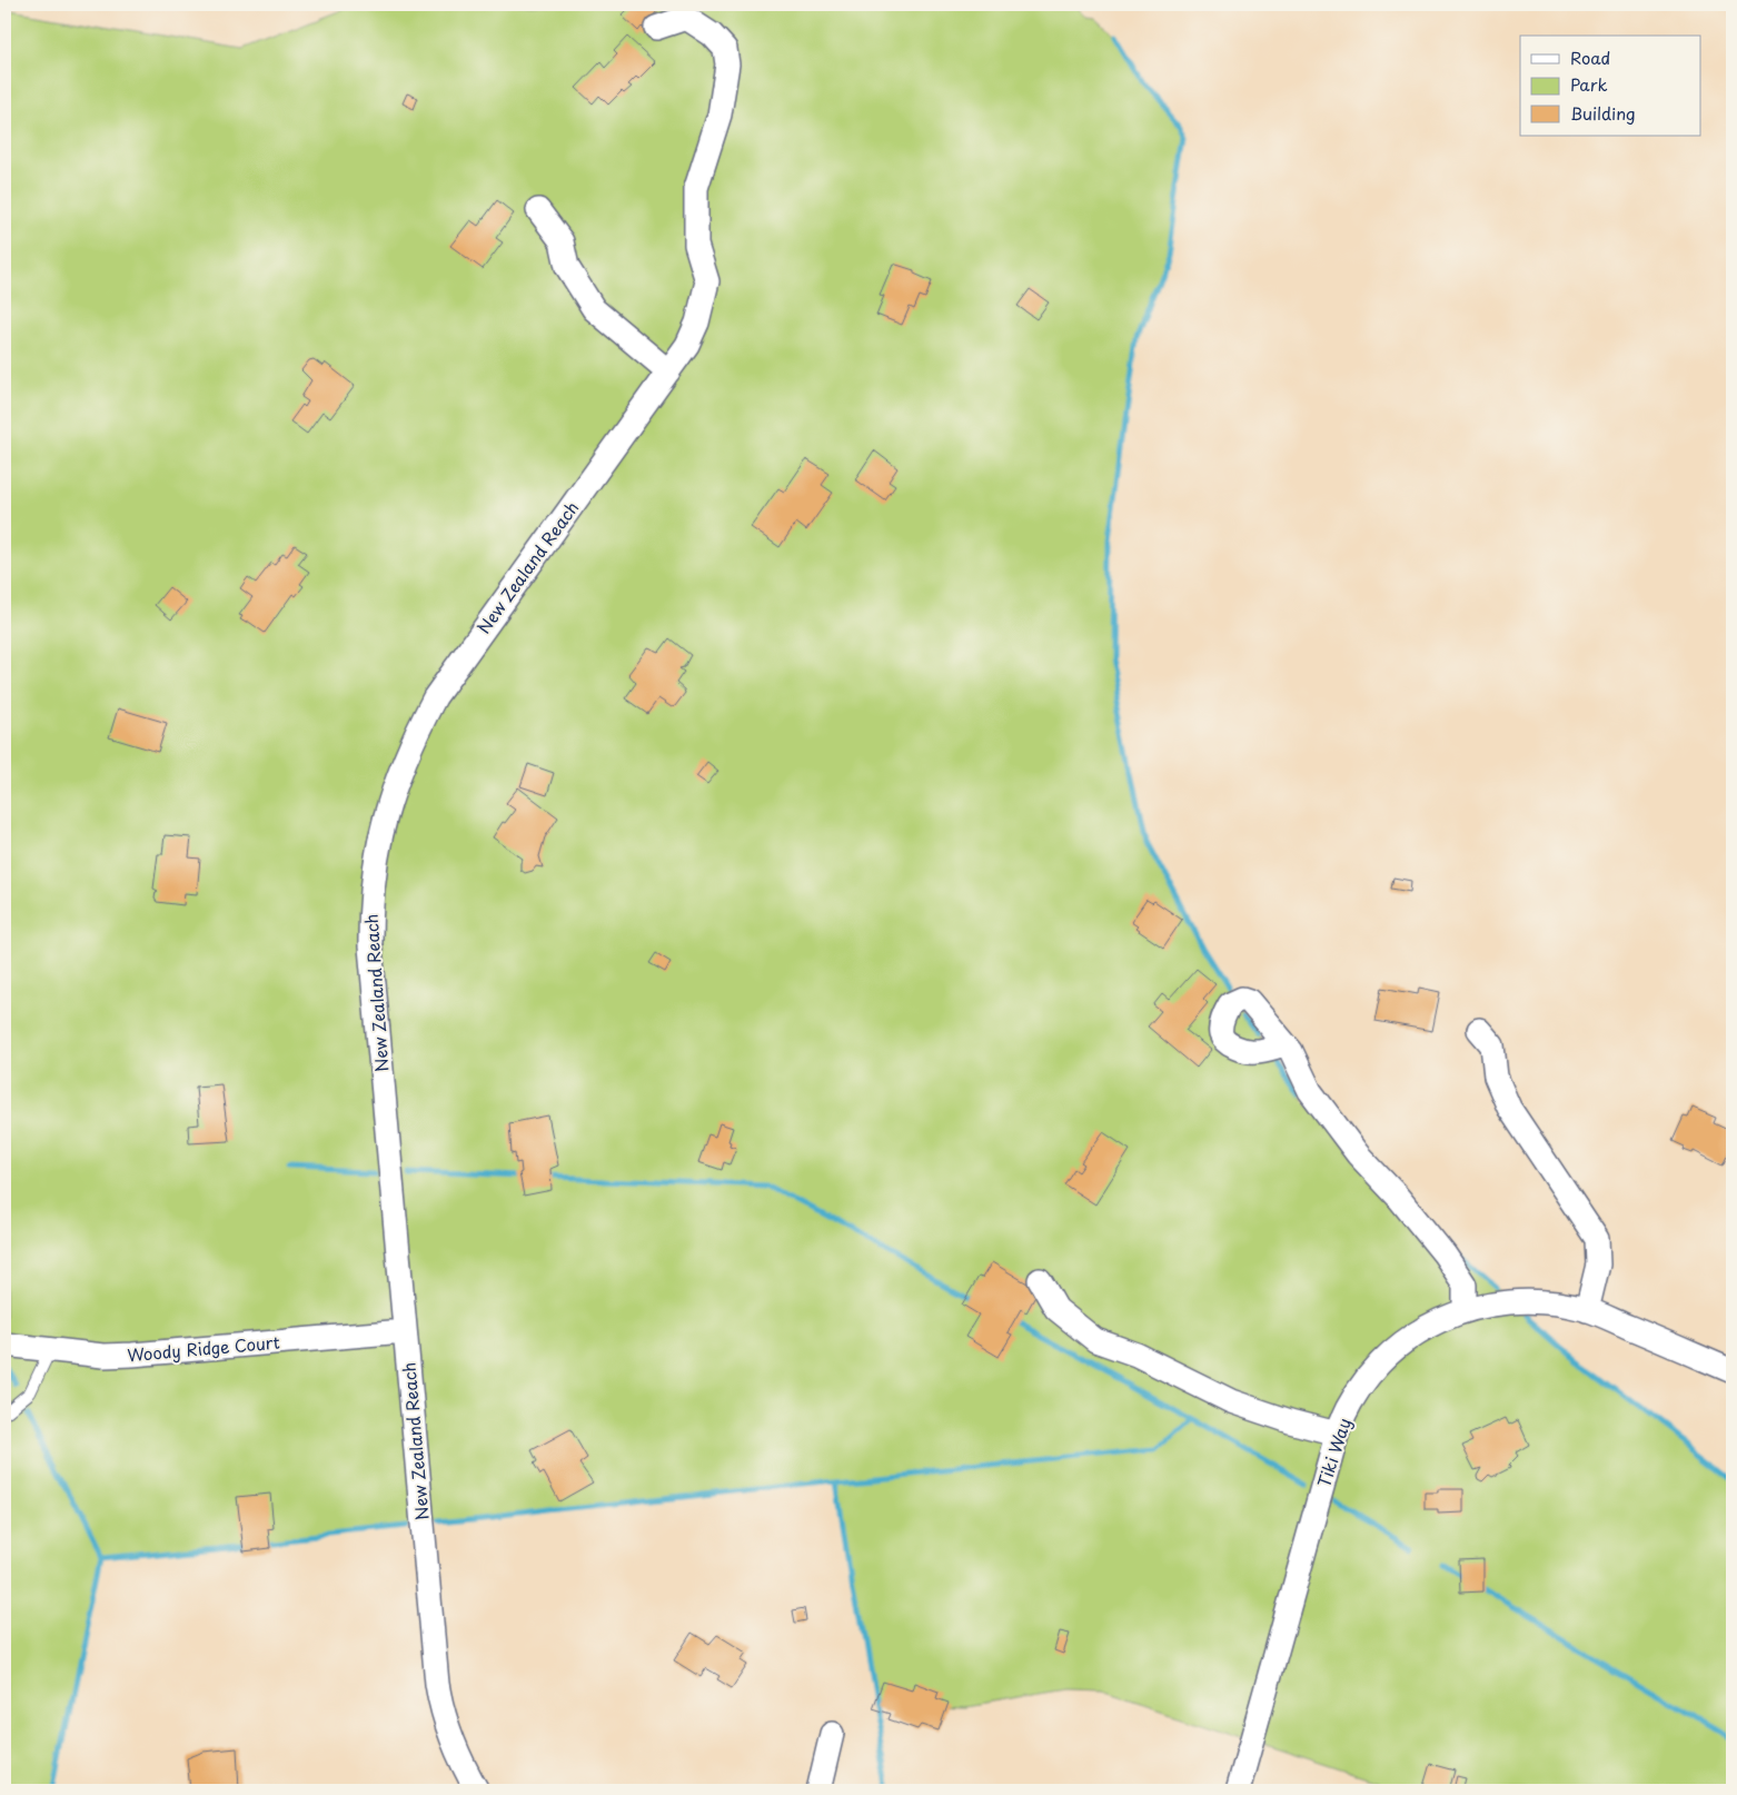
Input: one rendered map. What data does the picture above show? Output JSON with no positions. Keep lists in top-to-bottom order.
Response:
{
  "streets": {
    "street": ["New Zealand Reach", "Woody Ridge Court", "Tiki Way"]
  },
  "crossings": [
    ["New Zealand Reach", "Woody Ridge Court"]
  ],
  "legend": ["Road", "Park", "Building"]
}
